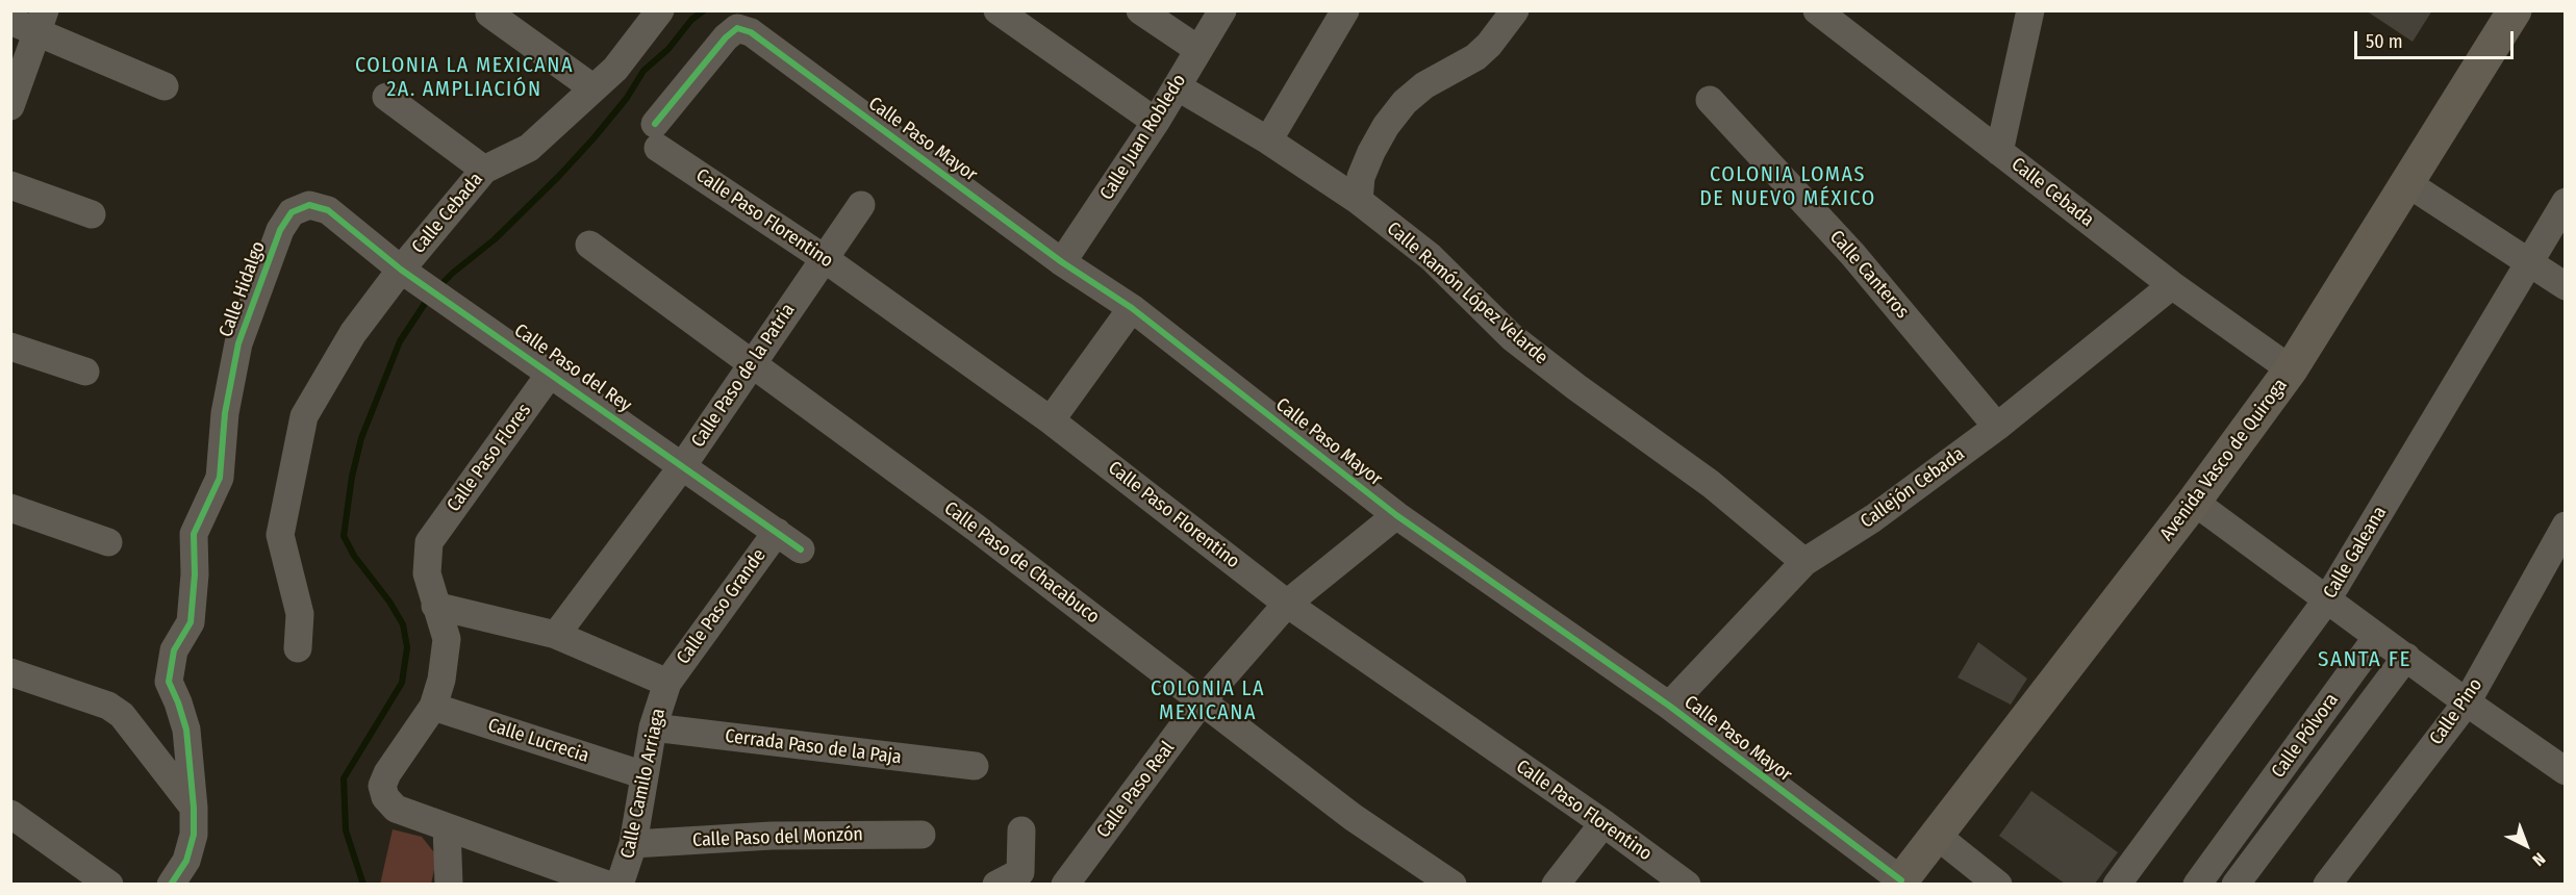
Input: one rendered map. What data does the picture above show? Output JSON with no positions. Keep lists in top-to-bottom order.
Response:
{
  "streets": {
    "main road": ["Avenida Vasco de Quiroga"],
    "street": [
      "Calle Juan Robledo",
      "Calle Paso Mayor",
      "Calle Cebada",
      "Calle Paso Florentino",
      "Calle Canteros",
      "Calle Hidalgo",
      "Calle Ramón López Velarde",
      "Calle Paso del Rey",
      "Calle Paso de la Patria",
      "Calle Paso Flores",
      "Callejón Cebada",
      "Calle Galeana",
      "Calle Paso de Chacabuco",
      "Calle Paso Grande",
      "Calle Pino",
      "Calle Pólvora",
      "Calle Lucrecia",
      "Cerrada Paso de la Paja",
      "Calle Camilo Arriaga",
      "Calle Paso Real",
      "Calle Paso del Monzón"
    ]
  },
  "crossings": [
    ["Calle Juan Robledo", "Calle Paso Mayor"],
    ["Calle Juan Robledo", "Calle Ramón López Velarde"],
    ["Calle Paso Mayor", "Calle Paso Florentino"],
    ["Calle Paso Mayor", "Avenida Vasco de Quiroga"],
    ["Calle Paso Mayor", "Callejón Cebada"],
    ["Calle Paso Mayor", "Calle Paso Real"],
    ["Calle Cebada", "Calle Paso del Rey"],
    ["Calle Cebada", "Avenida Vasco de Quiroga"],
    ["Calle Cebada", "Callejón Cebada"],
    ["Calle Paso Florentino", "Calle Paso de la Patria"],
    ["Calle Paso Florentino", "Calle Paso Real"],
    ["Calle Canteros", "Callejón Cebada"],
    ["Calle Hidalgo", "Calle Paso del Rey"],
    ["Calle Ramón López Velarde", "Callejón Cebada"],
    ["Calle Paso del Rey", "Calle Paso de la Patria"],
    ["Calle Paso del Rey", "Calle Paso Flores"],
    ["Calle Paso del Rey", "Calle Paso Grande"],
    ["Calle Paso de la Patria", "Calle Paso de Chacabuco"],
    ["Calle Paso de Chacabuco", "Calle Paso Real"],
    ["Calle Paso Grande", "Calle Camilo Arriaga"],
    ["Calle Lucrecia", "Calle Camilo Arriaga"],
    ["Cerrada Paso de la Paja", "Calle Camilo Arriaga"],
    ["Calle Camilo Arriaga", "Calle Paso del Monzón"]
  ],
  "districts": [
    "COLONIA LA MEXICANA 2A. AMPLIACIÓN",
    "COLONIA LOMAS DE NUEVO MÉXICO",
    "SANTA FE",
    "COLONIA LA MEXICANA"
  ],
  "scale_bar": "50 m",
  "north": "bottom right"
}
